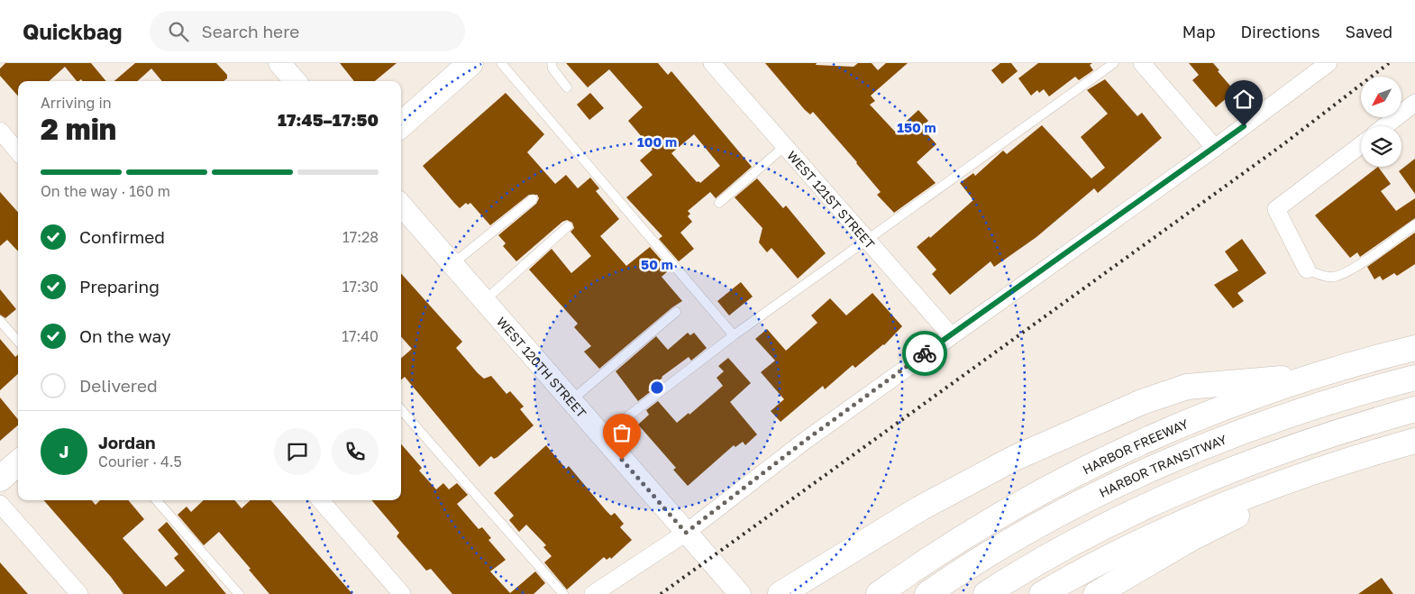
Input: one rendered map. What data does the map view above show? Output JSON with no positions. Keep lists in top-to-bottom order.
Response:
{
  "streets": {
    "main road": ["HARBOR FREEWAY", "HARBOR TRANSITWAY"],
    "street": ["WEST 121ST STREET", "WEST 120TH STREET"]
  },
  "north": "bottom left",
  "page": {
    "header": "Quickbag",
    "search": "Search here",
    "nav": ["Map", "Directions", "Saved"],
    "heading": ["2 min", "Arriving in", "17:45–17:50"],
    "panel": ["Jordan", "Courier · 4.5"],
    "bar": "On the way · 160 m",
    "list": [
      ["Confirmed", "17:28"],
      ["Preparing", "17:30"],
      ["On the way", "17:40"],
      "Delivered"
    ],
    "round": "J"
  },
  "rings": ["150 m", "100 m", "50 m"]
}
